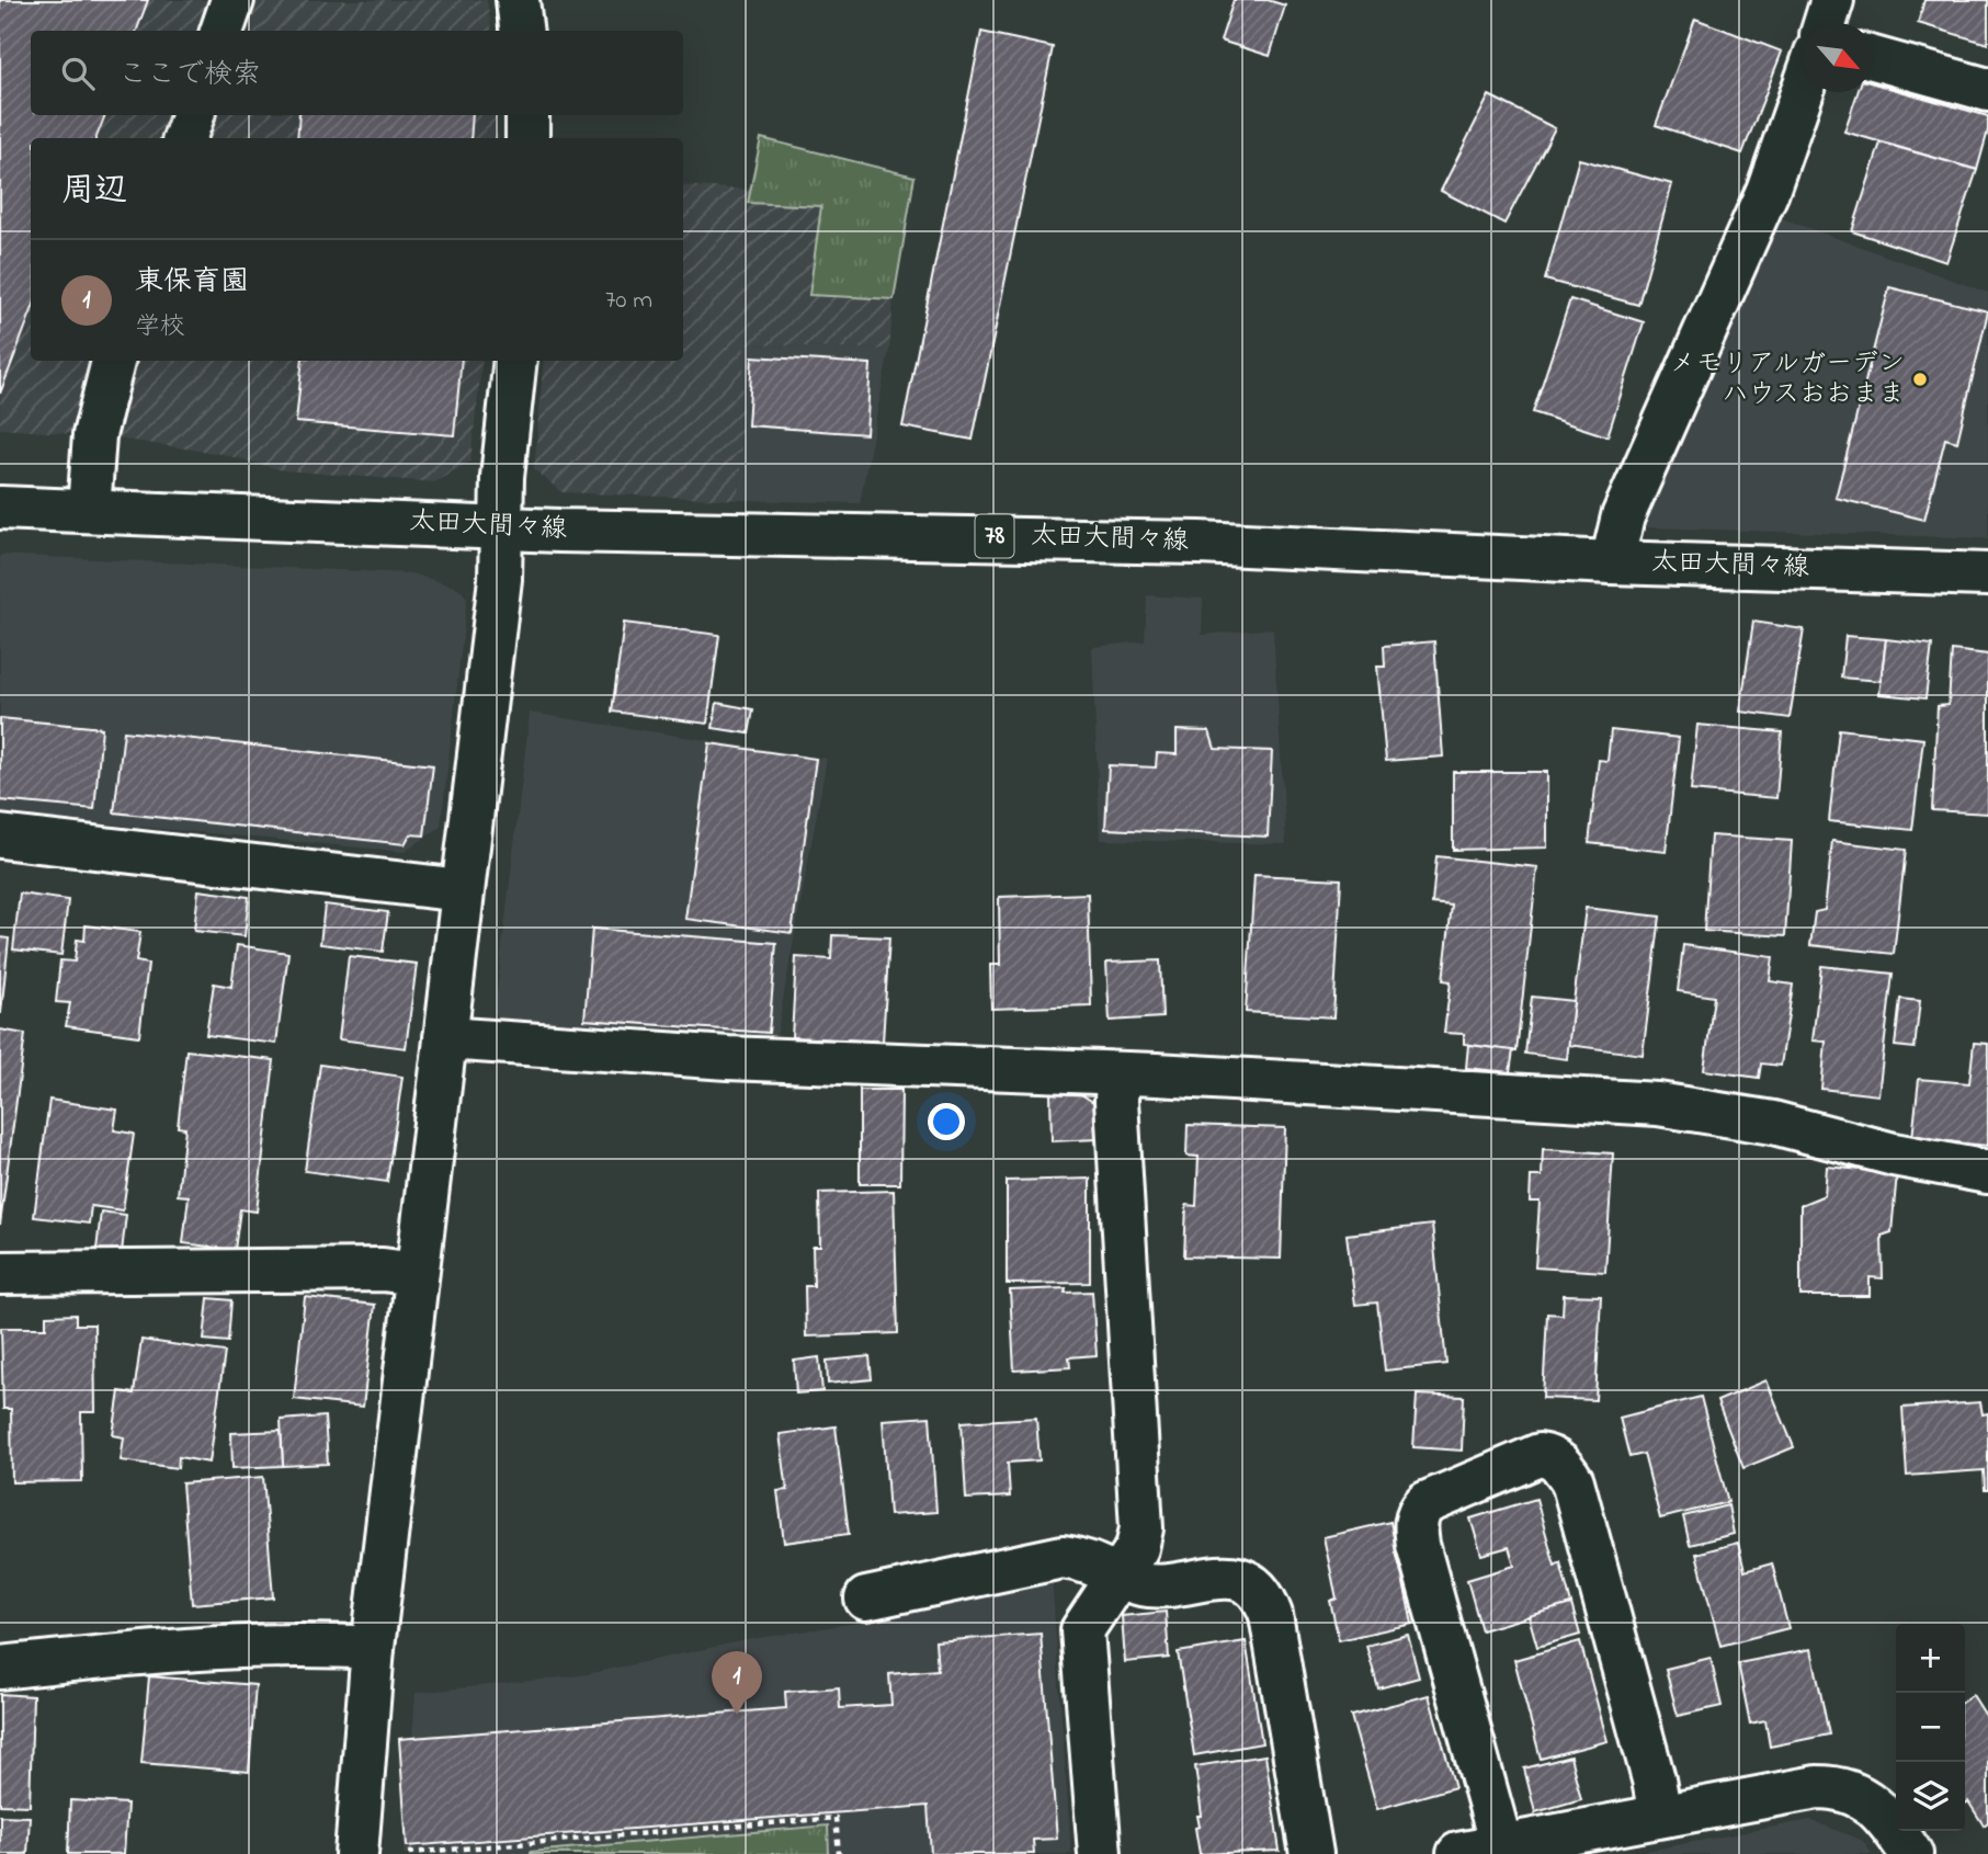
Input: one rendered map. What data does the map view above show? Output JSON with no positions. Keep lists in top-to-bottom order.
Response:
{
  "streets": {
    "street": ["太田大間々線", "78"]
  },
  "places": ["メモリアルガーデン ハウスおおまま"],
  "north": "bottom right",
  "page": {
    "search": "ここで検索",
    "heading": "周辺",
    "list": [
      {
        "mark": "1",
        "name": "東保育園",
        "note": "学校",
        "value": "70 m"
      }
    ],
    "map_buttons": ["+", "−"],
    "pins": "1"
  }
}
